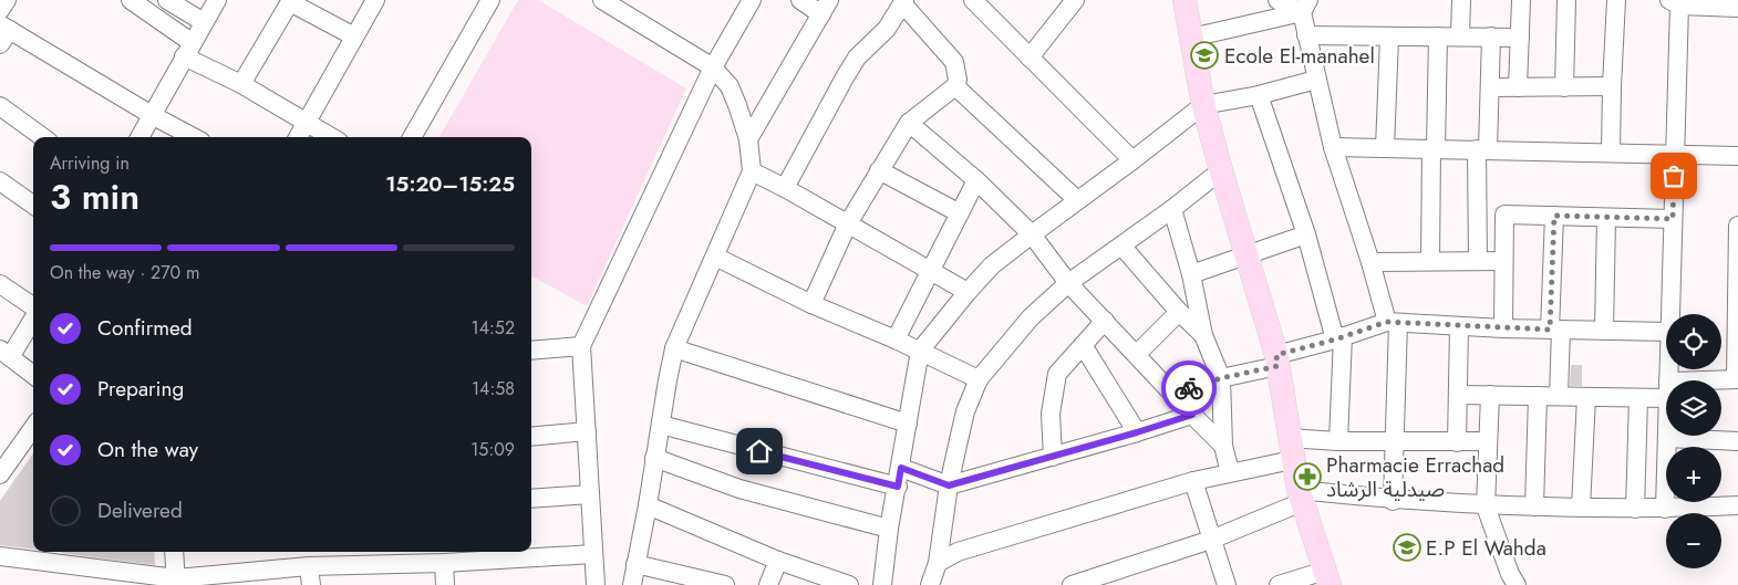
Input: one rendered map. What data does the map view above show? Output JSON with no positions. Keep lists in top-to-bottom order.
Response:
{
  "places": {
    "school or university": ["Ecole El-manahel", "E.P El Wahda"],
    "pharmacy": ["Pharmacie Errachad صيدلية الرشاد"]
  },
  "page": {
    "heading": ["3 min", "Arriving in", "15:20–15:25"],
    "bar": "On the way · 270 m",
    "list": [
      ["Confirmed", "14:52"],
      ["Preparing", "14:58"],
      ["On the way", "15:09"],
      "Delivered"
    ],
    "map_buttons": ["+", "−"]
  }
}
